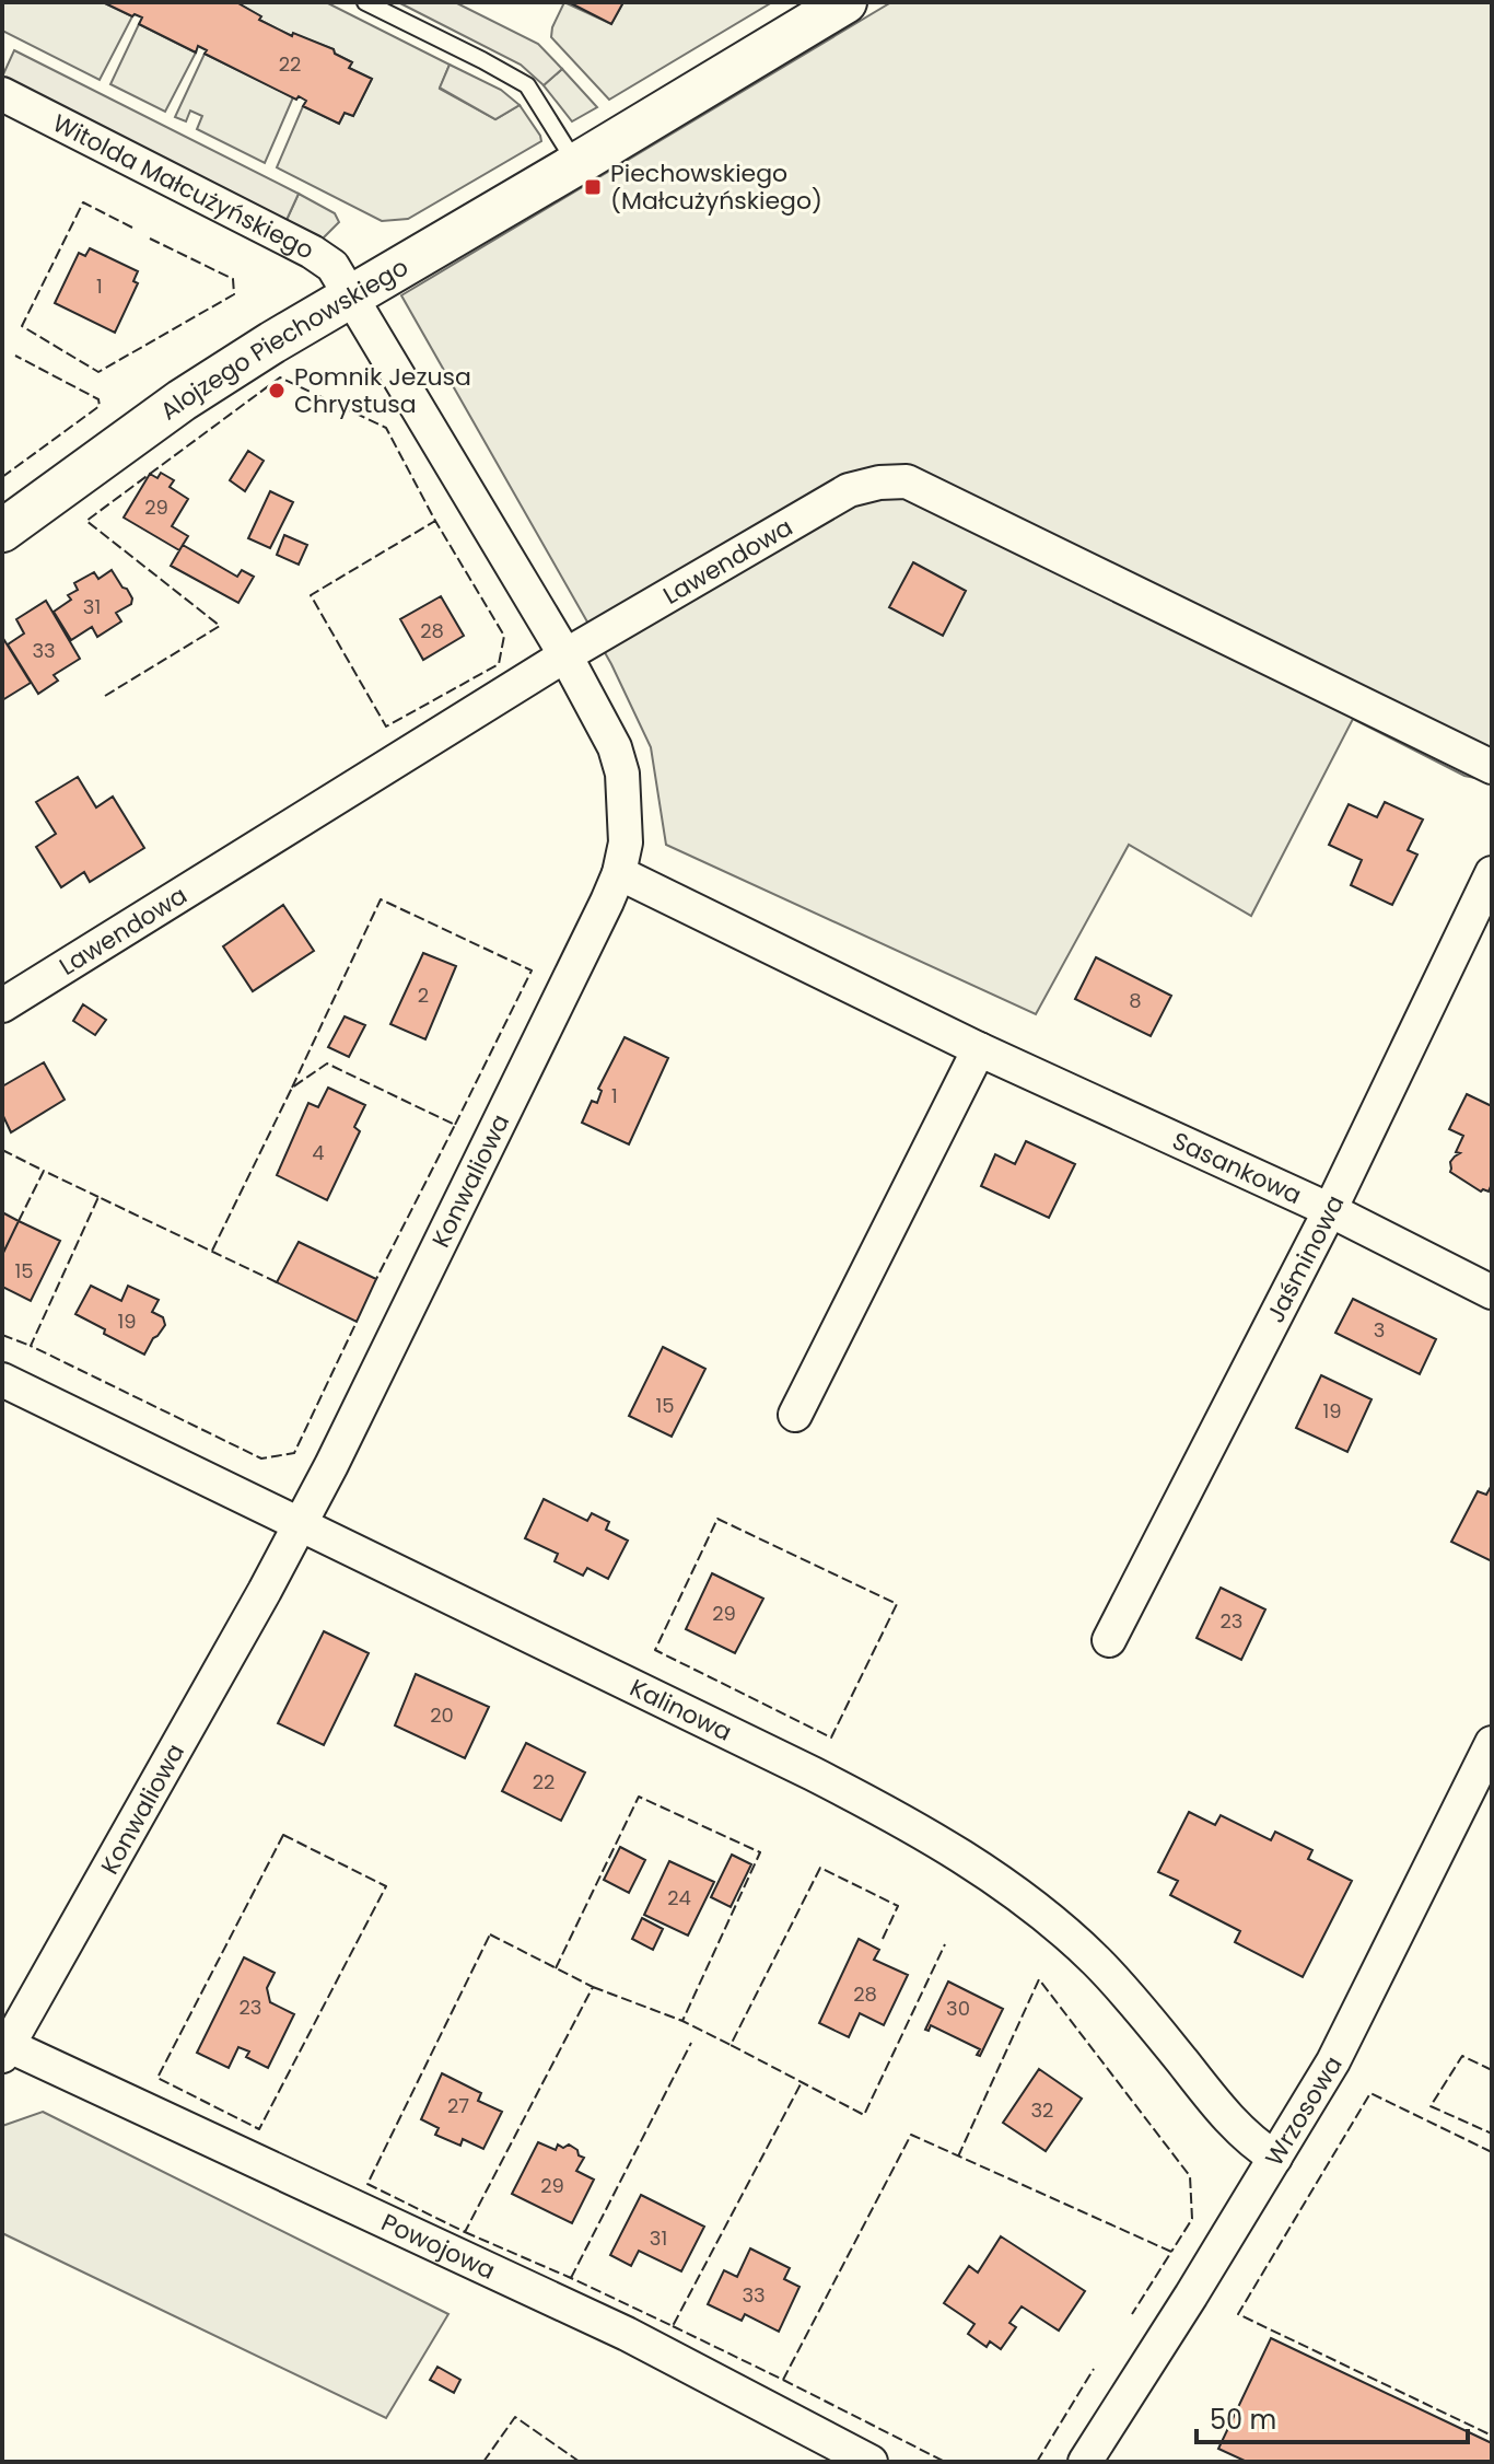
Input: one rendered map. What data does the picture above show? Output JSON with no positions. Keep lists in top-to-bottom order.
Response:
{
  "streets": {
    "street": [
      "Witolda Małcużyńskiego",
      "Alojzego Piechowskiego",
      "Lawendowa",
      "Sasankowa",
      "Konwaliowa",
      "Jaśminowa",
      "Kalinowa",
      "Wrzosowa",
      "Powojowa"
    ]
  },
  "crossings": [
    ["Witolda Małcużyńskiego", "Alojzego Piechowskiego"],
    ["Witolda Małcużyńskiego", "Konwaliowa"],
    ["Alojzego Piechowskiego", "Konwaliowa"],
    ["Lawendowa", "Konwaliowa"],
    ["Sasankowa", "Konwaliowa"],
    ["Sasankowa", "Jaśminowa"],
    ["Konwaliowa", "Kalinowa"],
    ["Konwaliowa", "Powojowa"],
    ["Kalinowa", "Wrzosowa"]
  ],
  "places": {
    "transit": ["Piechowskiego (Małcużyńskiego)"],
    "other": ["Pomnik Jezusa Chrystusa"]
  },
  "house_numbers": [
    "22",
    "1",
    "29",
    "31",
    "28",
    "33",
    "2",
    "8",
    "1",
    "4",
    "15",
    "19",
    "3",
    "15",
    "19",
    "29",
    "23",
    "20",
    "22",
    "24",
    "28",
    "23",
    "30",
    "27",
    "32",
    "29",
    "31",
    "33"
  ],
  "scale_bar": "50 m"
}
